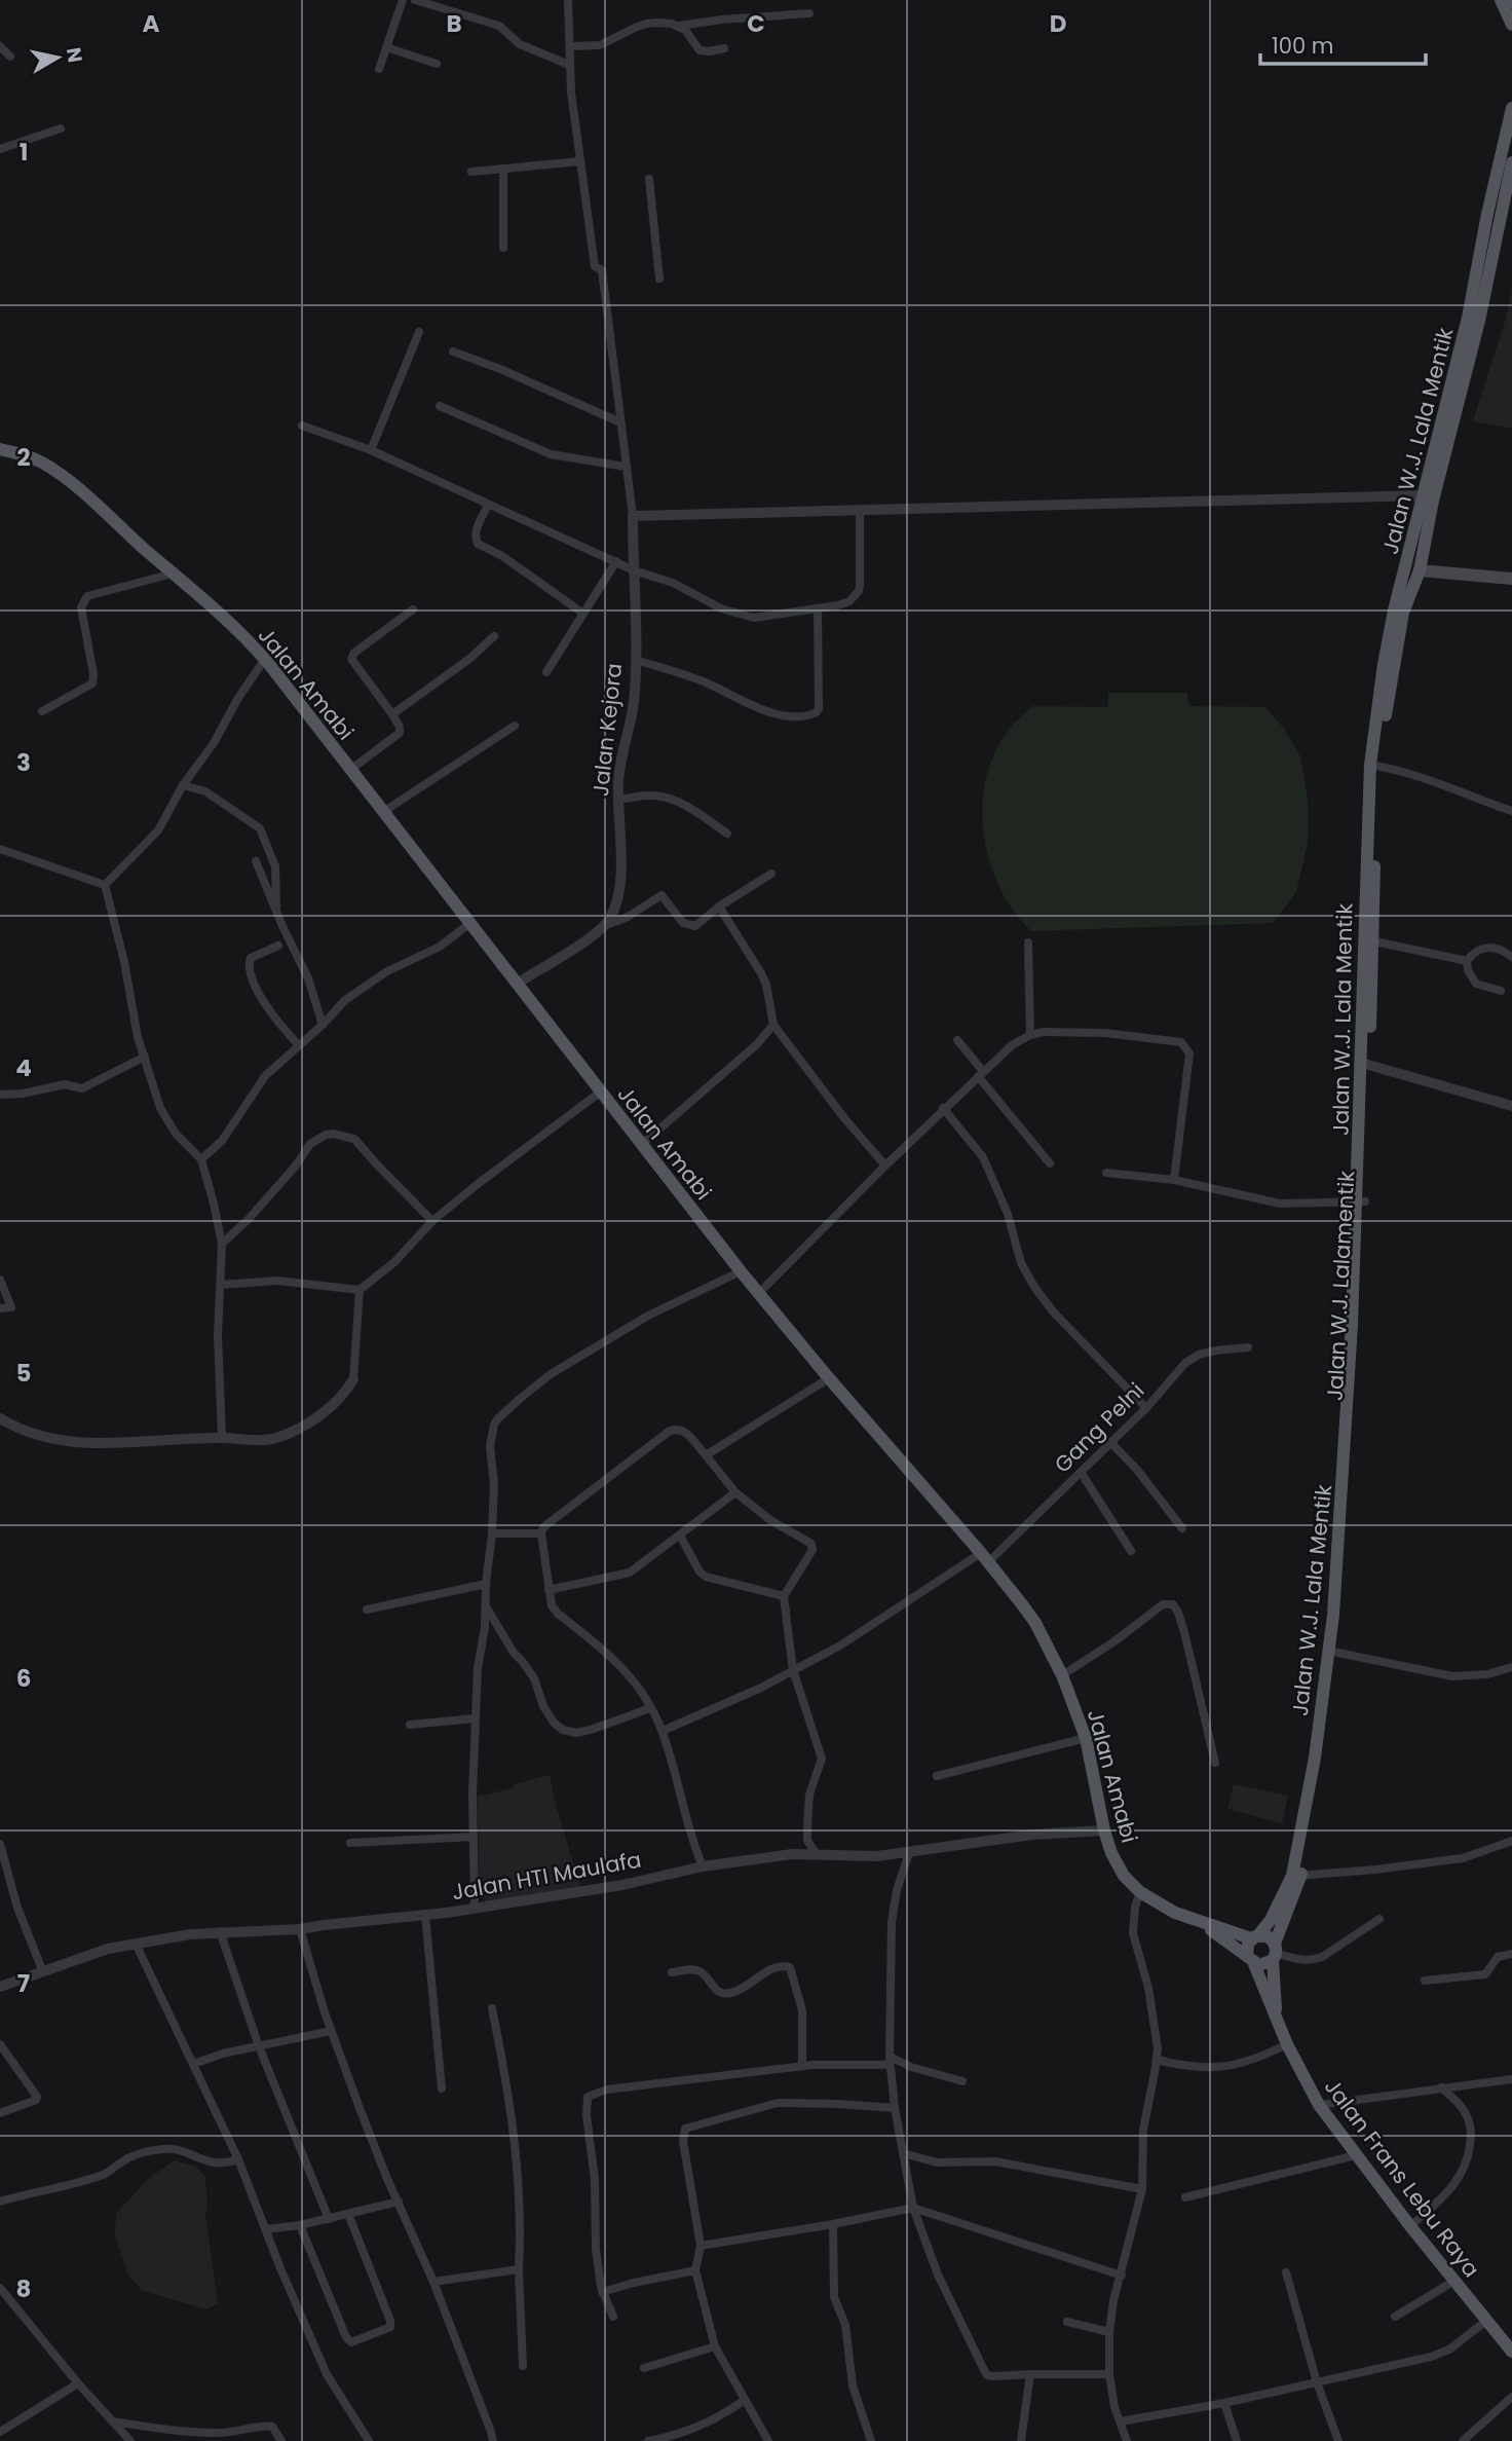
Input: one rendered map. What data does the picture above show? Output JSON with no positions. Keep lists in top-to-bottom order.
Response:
{
  "streets": {
    "main road": [
      "Jalan W.J. Lala Mentik",
      "Jalan Amabi",
      "Jalan W.J. Lalamentik",
      "Jalan Frans Lebu Raya"
    ],
    "street": ["Jalan Kejora", "Gang Pelni", "Jalan HTI Maulafa"]
  },
  "crossings": [
    ["Jalan W.J. Lala Mentik", "Jalan Amabi"],
    ["Jalan W.J. Lala Mentik", "Jalan W.J. Lalamentik"],
    ["Jalan W.J. Lala Mentik", "Jalan Frans Lebu Raya"],
    ["Jalan Amabi", "Jalan W.J. Lalamentik"],
    ["Jalan Amabi", "Gang Pelni"],
    ["Jalan Amabi", "Jalan HTI Maulafa"],
    ["Jalan Amabi", "Jalan Frans Lebu Raya"],
    ["Jalan W.J. Lalamentik", "Jalan Frans Lebu Raya"]
  ],
  "scale_bar": "100 m",
  "north": "right",
  "grid": {
    "columns": [
      "A",
      "B",
      "C",
      "D"
    ],
    "rows": [
      "1",
      "2",
      "3",
      "4",
      "5",
      "6",
      "7",
      "8"
    ]
  }
}
